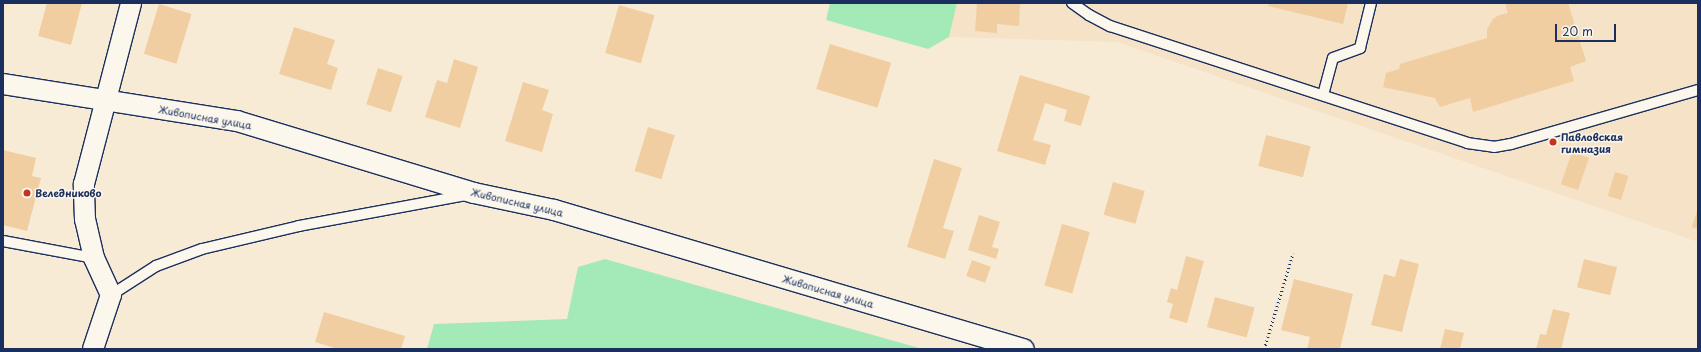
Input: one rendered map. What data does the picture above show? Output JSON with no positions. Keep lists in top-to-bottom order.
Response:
{
  "streets": {
    "street": ["Живописная улица"]
  },
  "places": ["Павловская гимназия", "Веледниково"],
  "scale_bar": "20 m"
}
